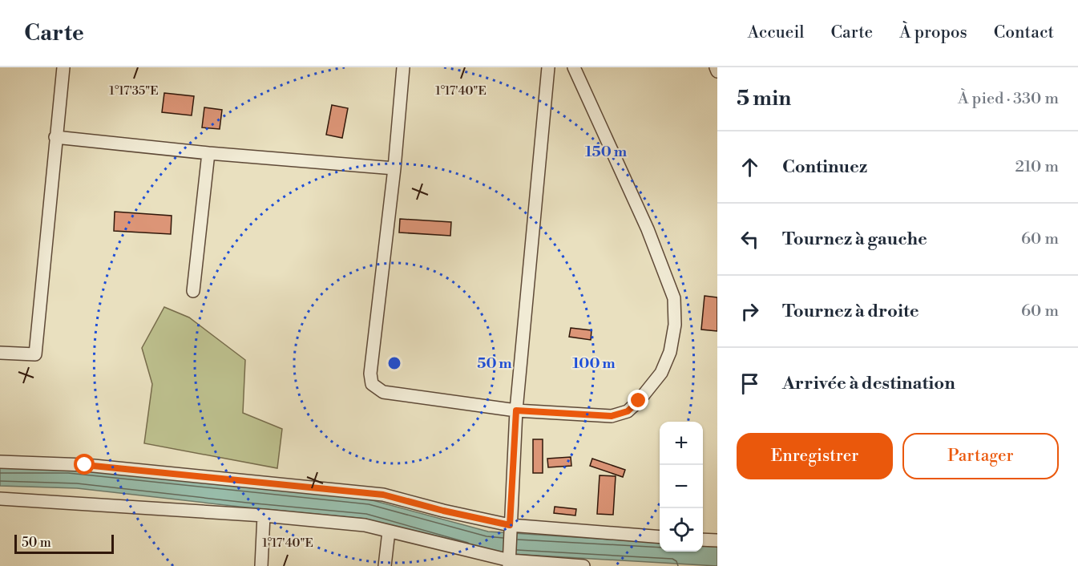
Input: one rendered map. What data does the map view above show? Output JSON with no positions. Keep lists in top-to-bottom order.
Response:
{
  "scale_bar": "50 m",
  "page": {
    "header": "Carte",
    "nav": [
      "Accueil",
      "Carte",
      "À propos",
      "Contact"
    ],
    "heading": ["5 min", "À pied · 330 m"],
    "list": [
      ["Continuez", "210 m"],
      ["Tournez à gauche", "60 m"],
      ["Tournez à droite", "60 m"],
      "Arrivée à destination"
    ],
    "buttons": ["Enregistrer", "Partager"],
    "map_buttons": ["+", "−"],
    "scale": "50 m"
  },
  "coordinates": ["1°17'35\"E", "1°17'40\"E"],
  "rings": ["150 m", "50 m", "100 m"]
}
